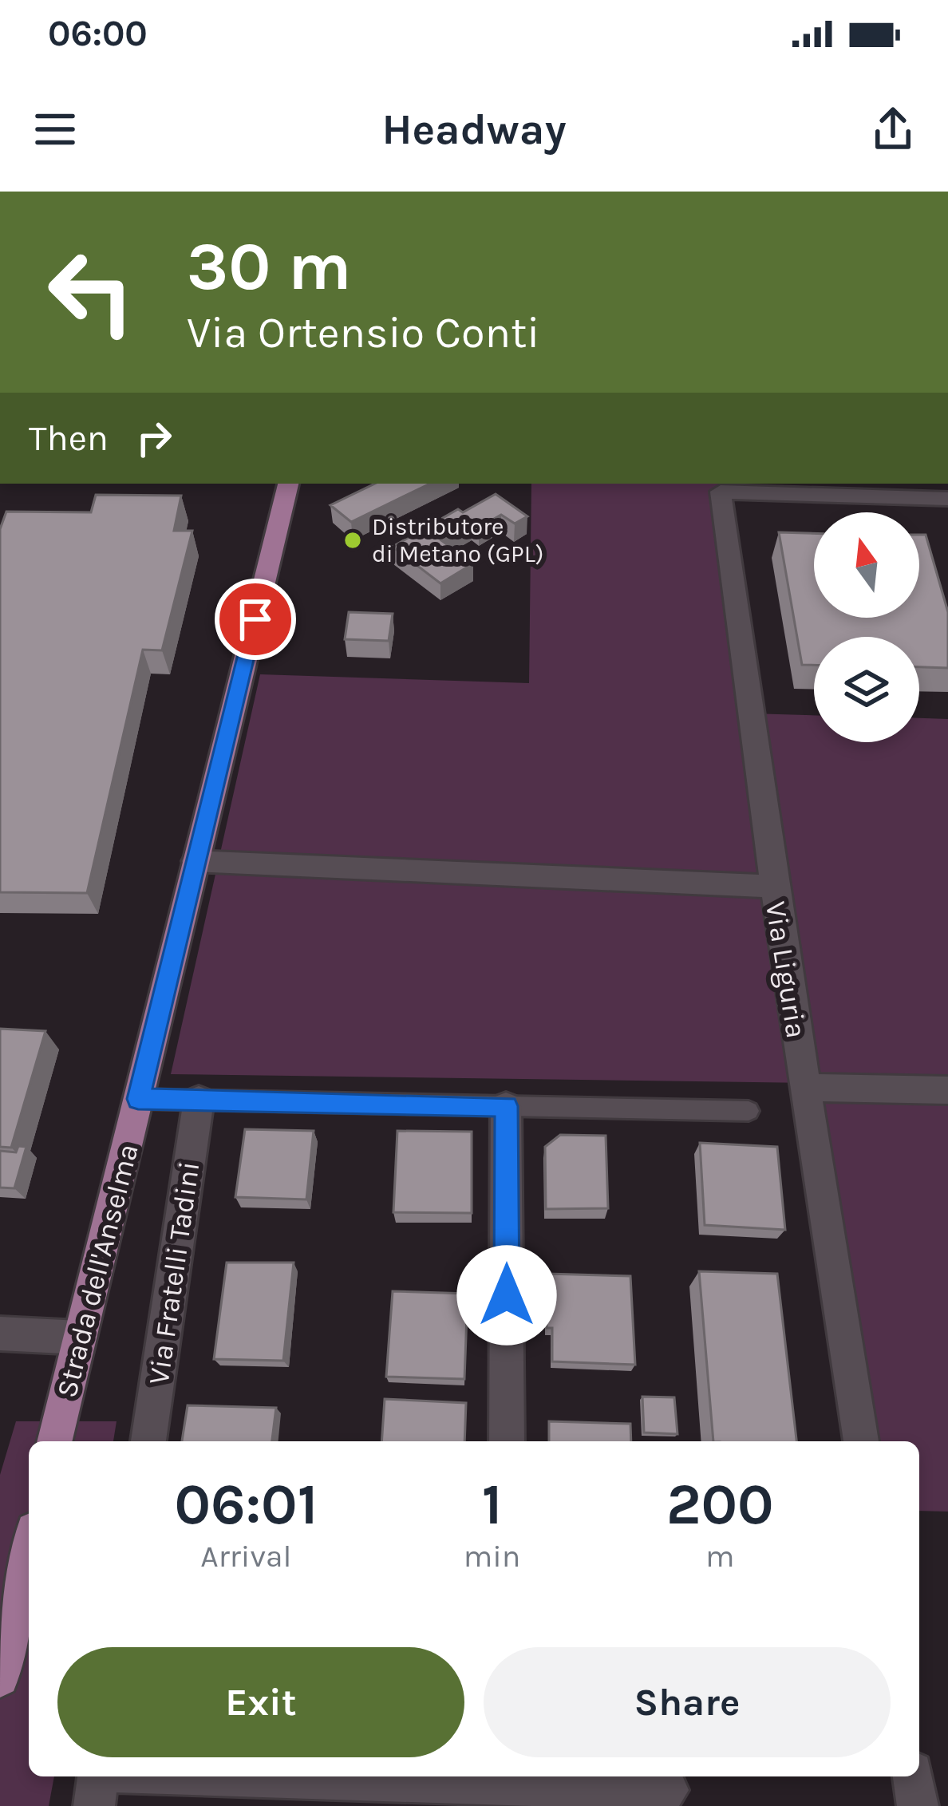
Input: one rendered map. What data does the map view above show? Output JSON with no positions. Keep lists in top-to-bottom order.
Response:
{
  "streets": {
    "main road": ["Strada dell'Anselma"],
    "street": ["Via Liguria", "Via Fratelli Tadini"]
  },
  "places": ["Distributore di Metano (GPL)"],
  "north": "top",
  "page": {
    "status": "06:00",
    "header": "Headway",
    "turn": ["30 m", "Via Ortensio Conti"],
    "then": "Then",
    "eta": [
      "06:01",
      "Arrival",
      "1",
      "min",
      "200",
      "m"
    ],
    "buttons": ["Exit", "Share"]
  }
}
